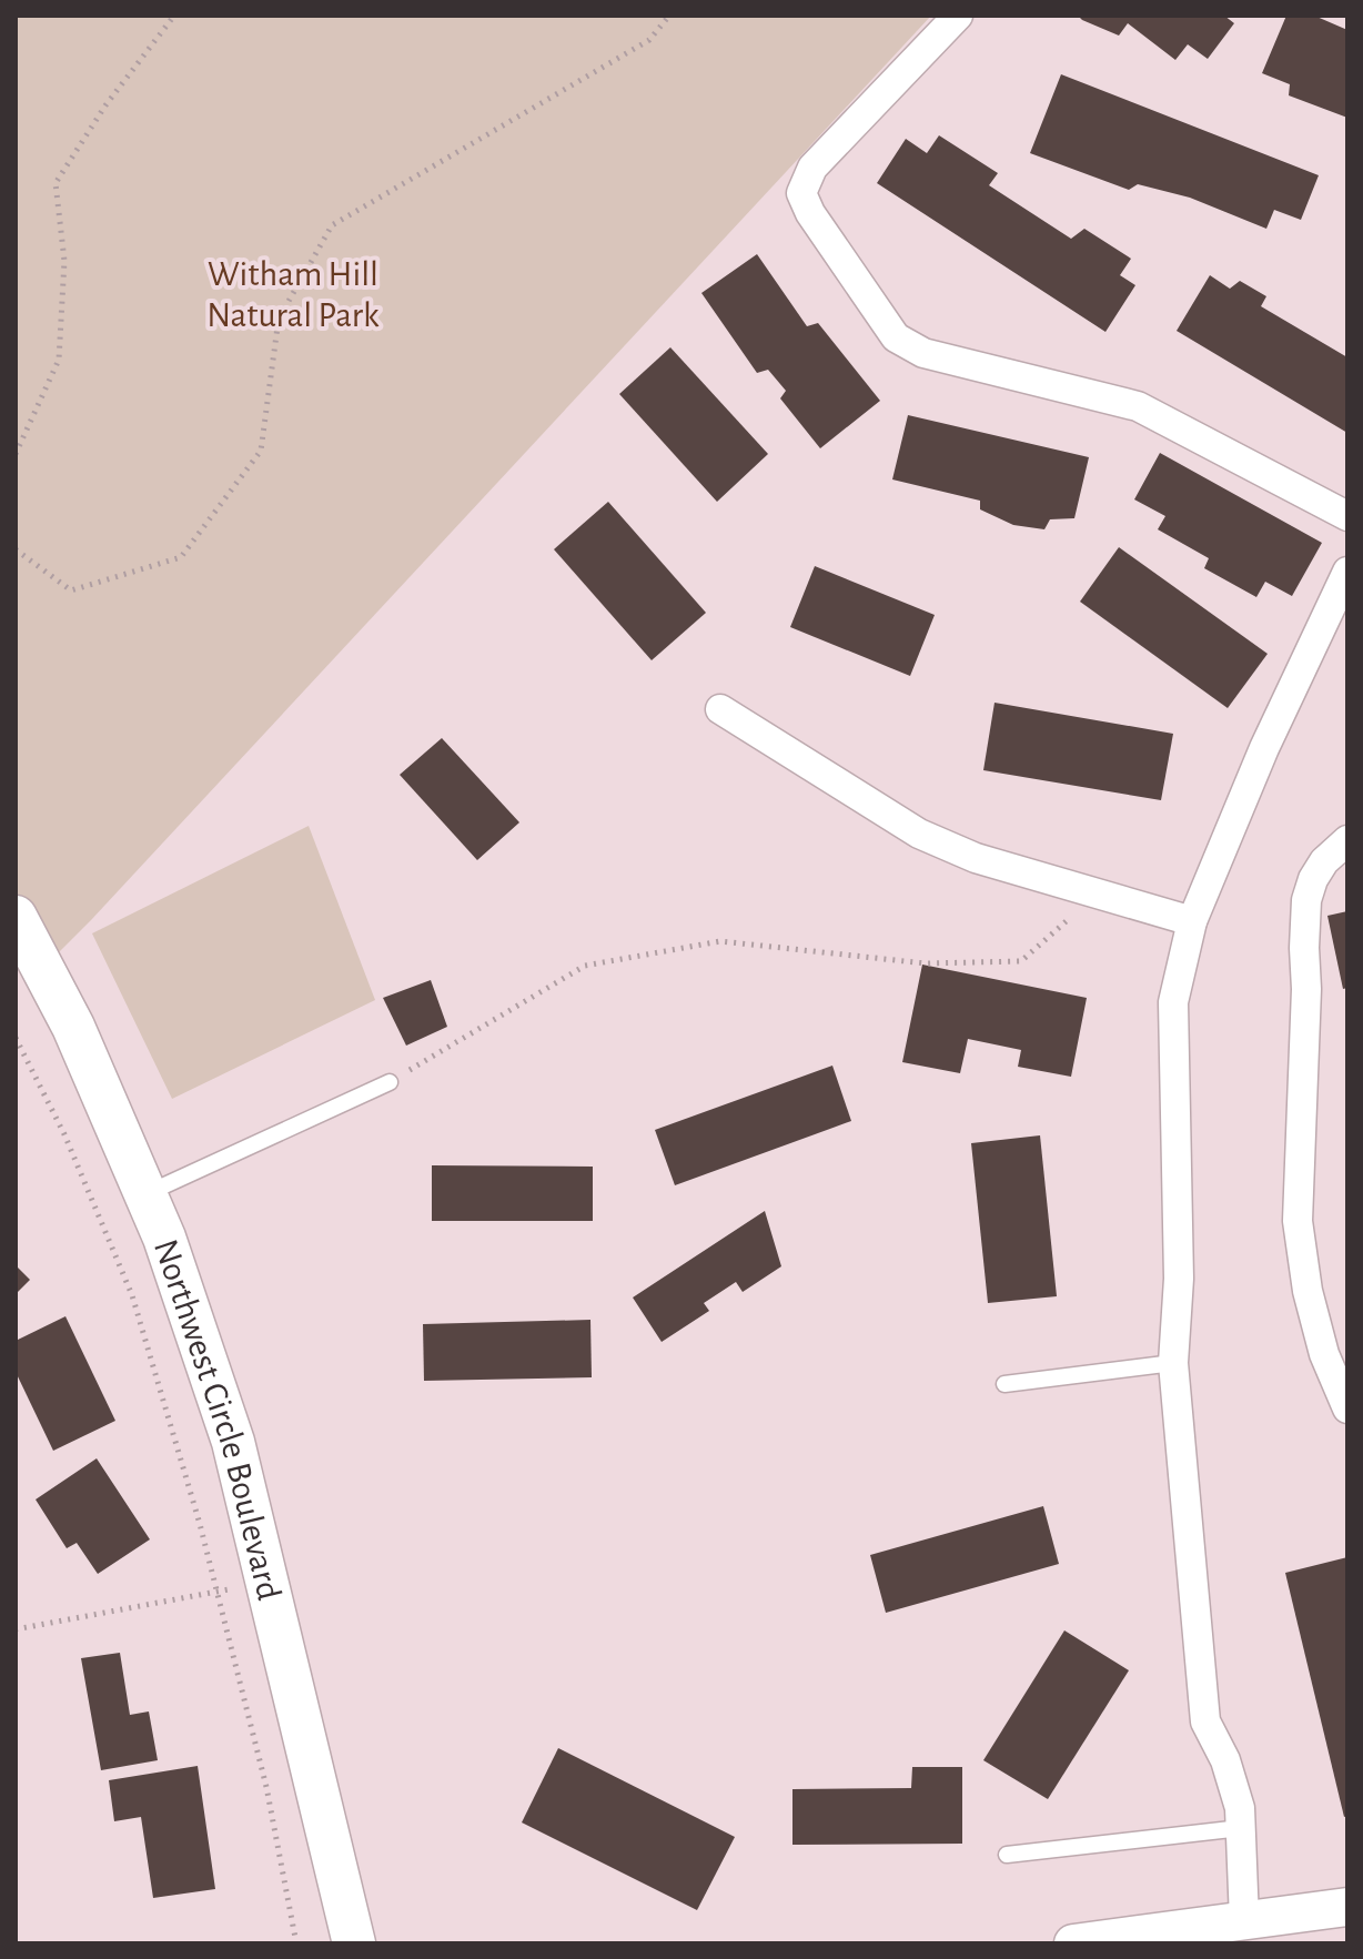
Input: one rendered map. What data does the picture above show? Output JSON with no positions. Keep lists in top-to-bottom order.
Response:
{
  "streets": {
    "main road": ["Northwest Circle Boulevard"]
  },
  "parks": ["Witham Hill Natural Park"]
}
